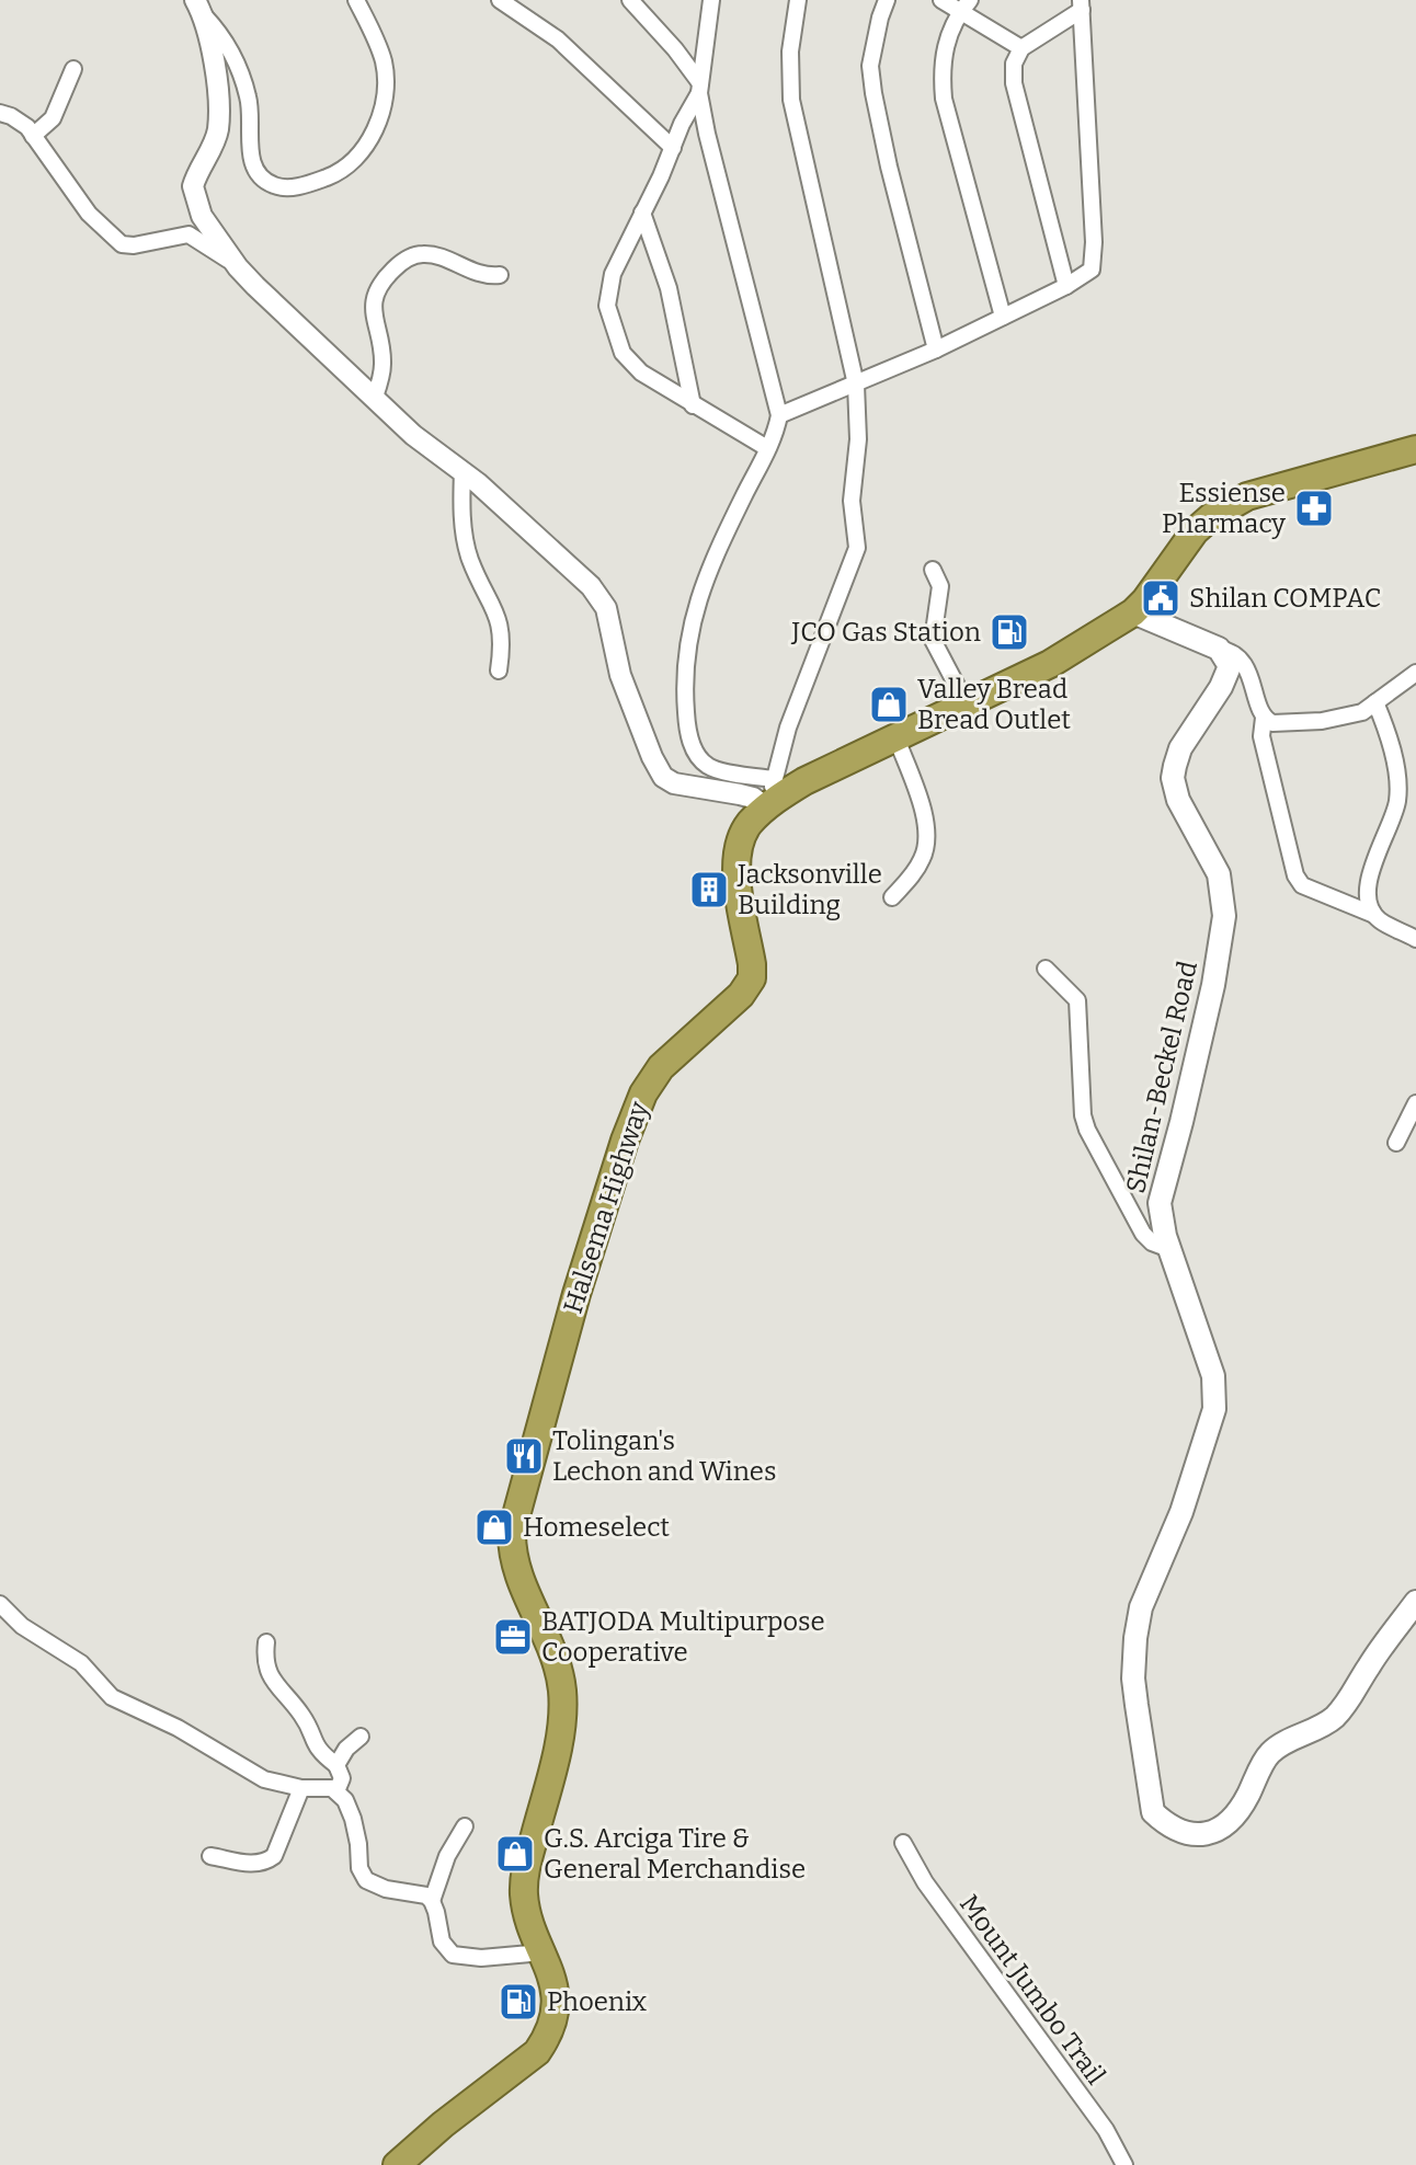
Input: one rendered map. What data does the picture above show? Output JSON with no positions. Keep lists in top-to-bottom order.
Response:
{
  "streets": {
    "highway": ["Halsema Highway"],
    "main road": ["Shilan-Beckel Road"],
    "street": ["Mount Jumbo Trail"]
  },
  "places": {
    "pharmacy": ["Essiense Pharmacy"],
    "public building": ["Shilan COMPAC"],
    "fuel station": ["JCO Gas Station", "Phoenix"],
    "shop": ["Valley Bread Bread Outlet", "Homeselect", "G.S. Arciga Tire & General Merchandise"],
    "building": ["Jacksonville Building"],
    "restaurant": ["Tolingan's Lechon and Wines"],
    "office": ["BATJODA Multipurpose Cooperative"]
  }
}
